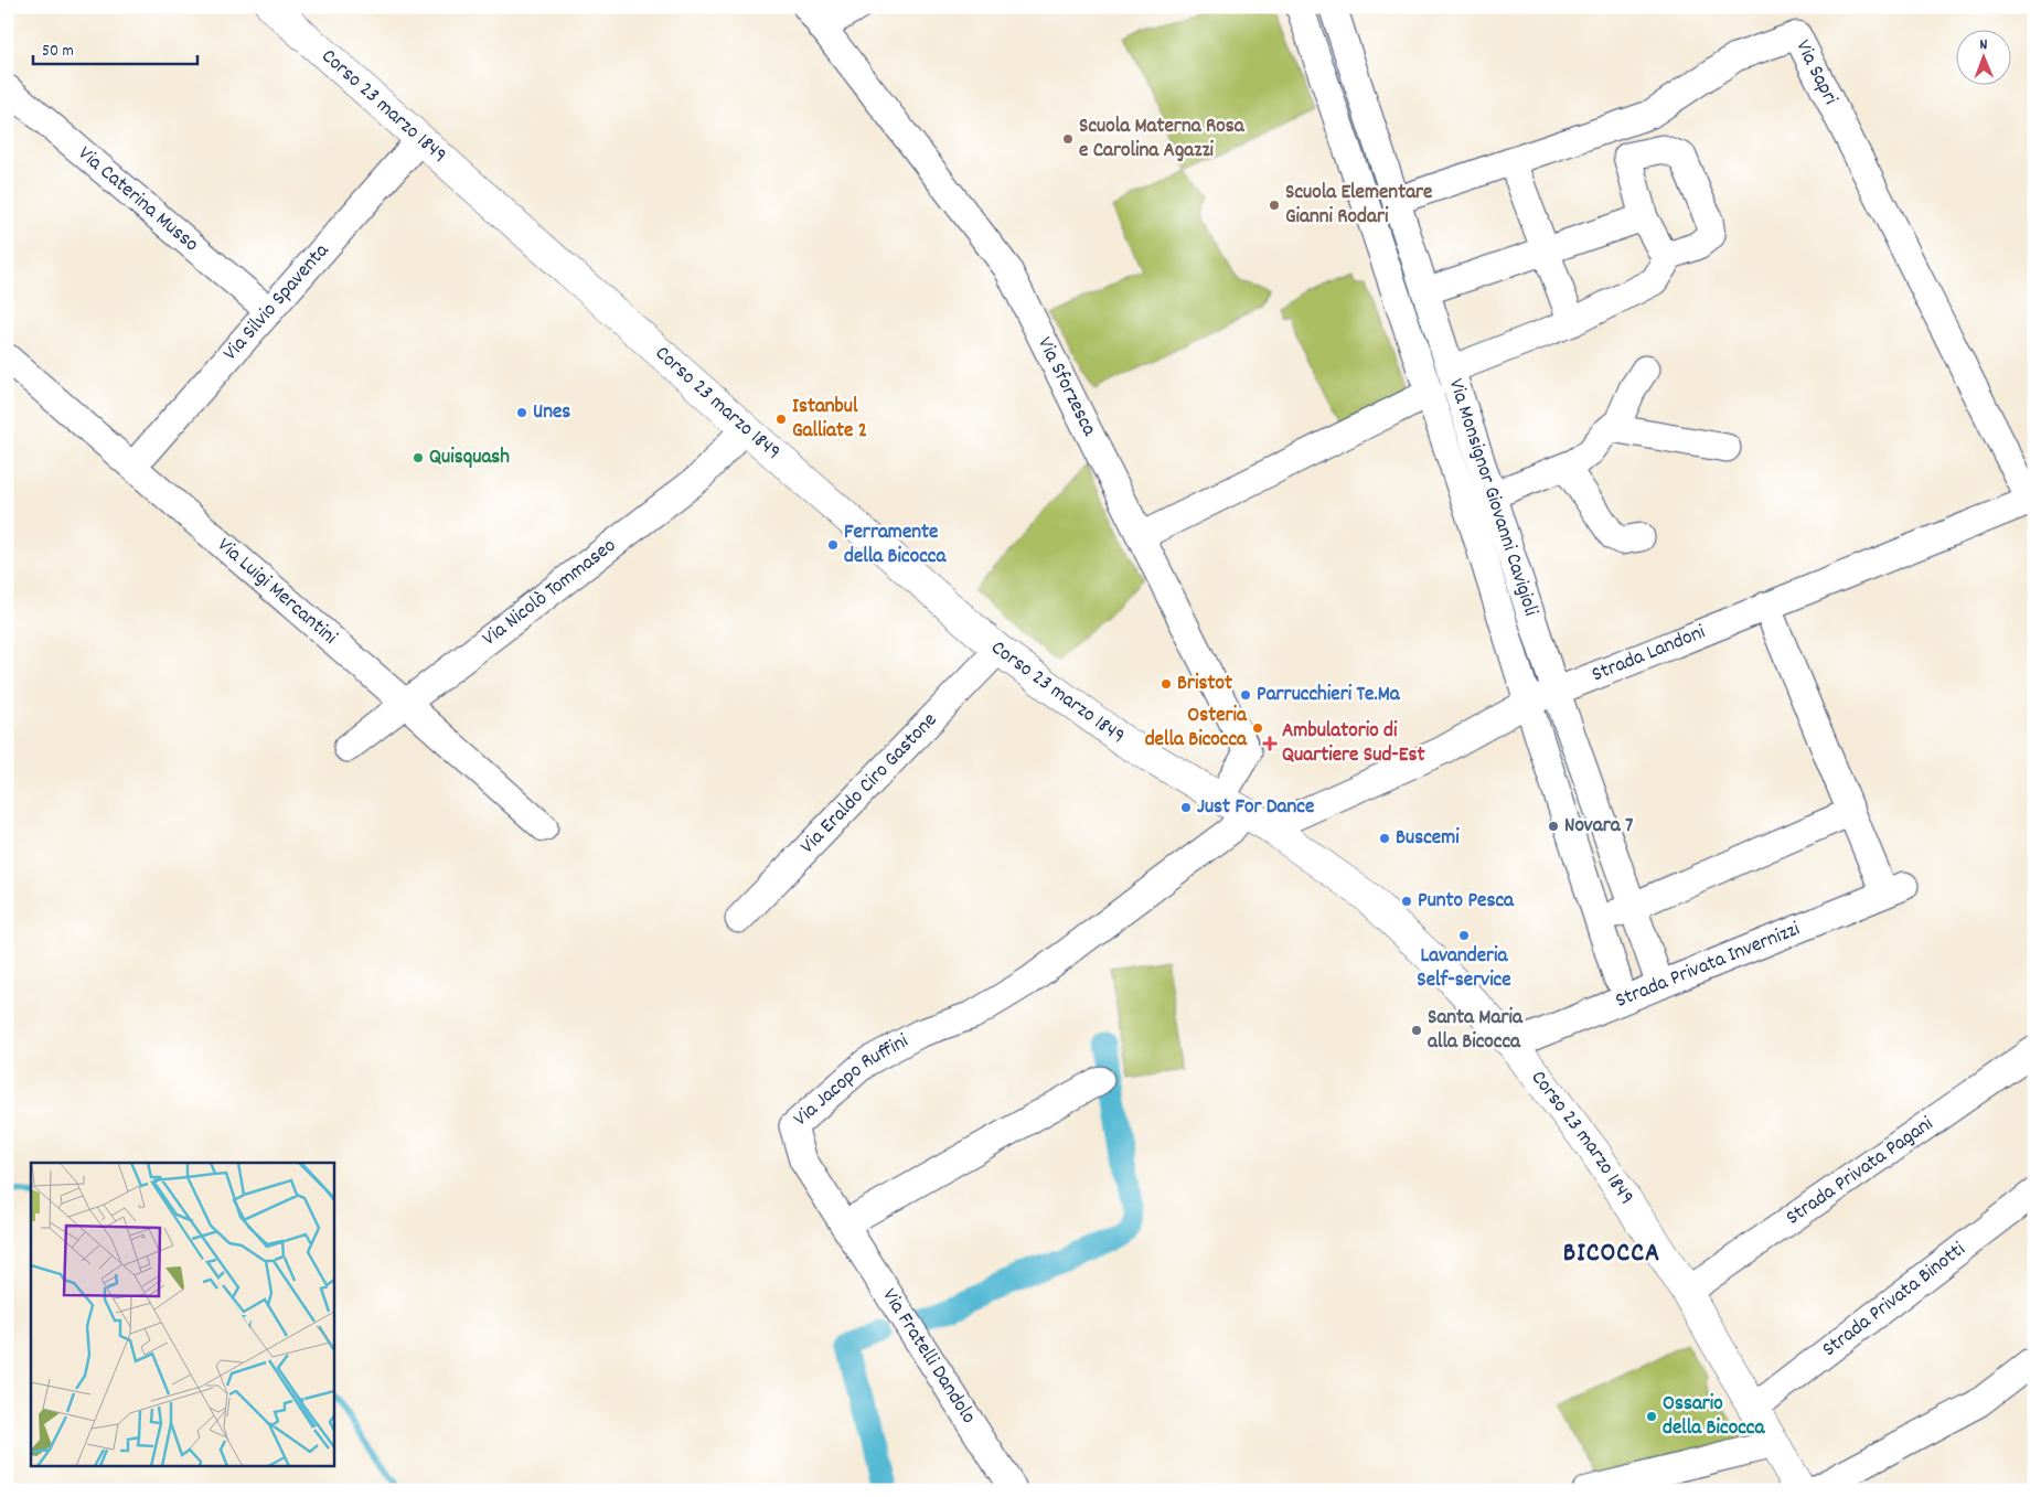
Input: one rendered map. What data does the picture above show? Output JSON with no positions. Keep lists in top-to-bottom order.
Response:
{
  "streets": {
    "main road": ["Corso 23 marzo 1849"],
    "street": [
      "Via Sapri",
      "Via Caterina Musso",
      "Via Silvio Spaventa",
      "Via Sforzesca",
      "Via Monsignor Giovanni Cavigioli",
      "Via Luigi Mercantini",
      "Via Nicolò Tommaseo",
      "Strada Landoni",
      "Via Eraldo Ciro Gastone",
      "Strada Privata Invernizzi",
      "Via Jacopo Ruffini",
      "Strada Privata Pagani",
      "Strada Privata Binotti",
      "Via Fratelli Dandolo"
    ]
  },
  "crossings": [
    ["Via Sapri", "Via Monsignor Giovanni Cavigioli"],
    ["Via Sapri", "Strada Landoni"],
    ["Corso 23 marzo 1849", "Via Silvio Spaventa"],
    ["Corso 23 marzo 1849", "Via Sforzesca"],
    ["Corso 23 marzo 1849", "Via Nicolò Tommaseo"],
    ["Corso 23 marzo 1849", "Strada Landoni"],
    ["Corso 23 marzo 1849", "Via Eraldo Ciro Gastone"],
    ["Corso 23 marzo 1849", "Strada Privata Invernizzi"],
    ["Corso 23 marzo 1849", "Via Jacopo Ruffini"],
    ["Corso 23 marzo 1849", "Strada Privata Pagani"],
    ["Corso 23 marzo 1849", "Strada Privata Binotti"],
    ["Via Caterina Musso", "Via Silvio Spaventa"],
    ["Via Silvio Spaventa", "Via Luigi Mercantini"],
    ["Via Sforzesca", "Via Jacopo Ruffini"],
    ["Via Monsignor Giovanni Cavigioli", "Strada Landoni"],
    ["Via Monsignor Giovanni Cavigioli", "Strada Privata Invernizzi"],
    ["Via Luigi Mercantini", "Via Nicolò Tommaseo"],
    ["Via Jacopo Ruffini", "Via Fratelli Dandolo"]
  ],
  "districts": ["BICOCCA"],
  "places": {
    "other": [
      "Scuola Materna Rosa e Carolina Agazzi",
      "Scuola Elementare Gianni Rodari",
      "Unes",
      "Istanbul Galliate 2",
      "Quisquash",
      "Ferramente della Bicocca",
      "Bristot",
      "Parrucchieri Te.Ma",
      "Osteria della Bicocca",
      "Just For Dance",
      "Novara 7",
      "Buscemi",
      "Punto Pesca",
      "Lavanderia Self-service",
      "Santa Maria alla Bicocca",
      "Ossario della Bicocca"
    ],
    "health": ["Ambulatorio di Quartiere Sud-Est"]
  },
  "scale_bar": "50 m",
  "north": "top"
}
